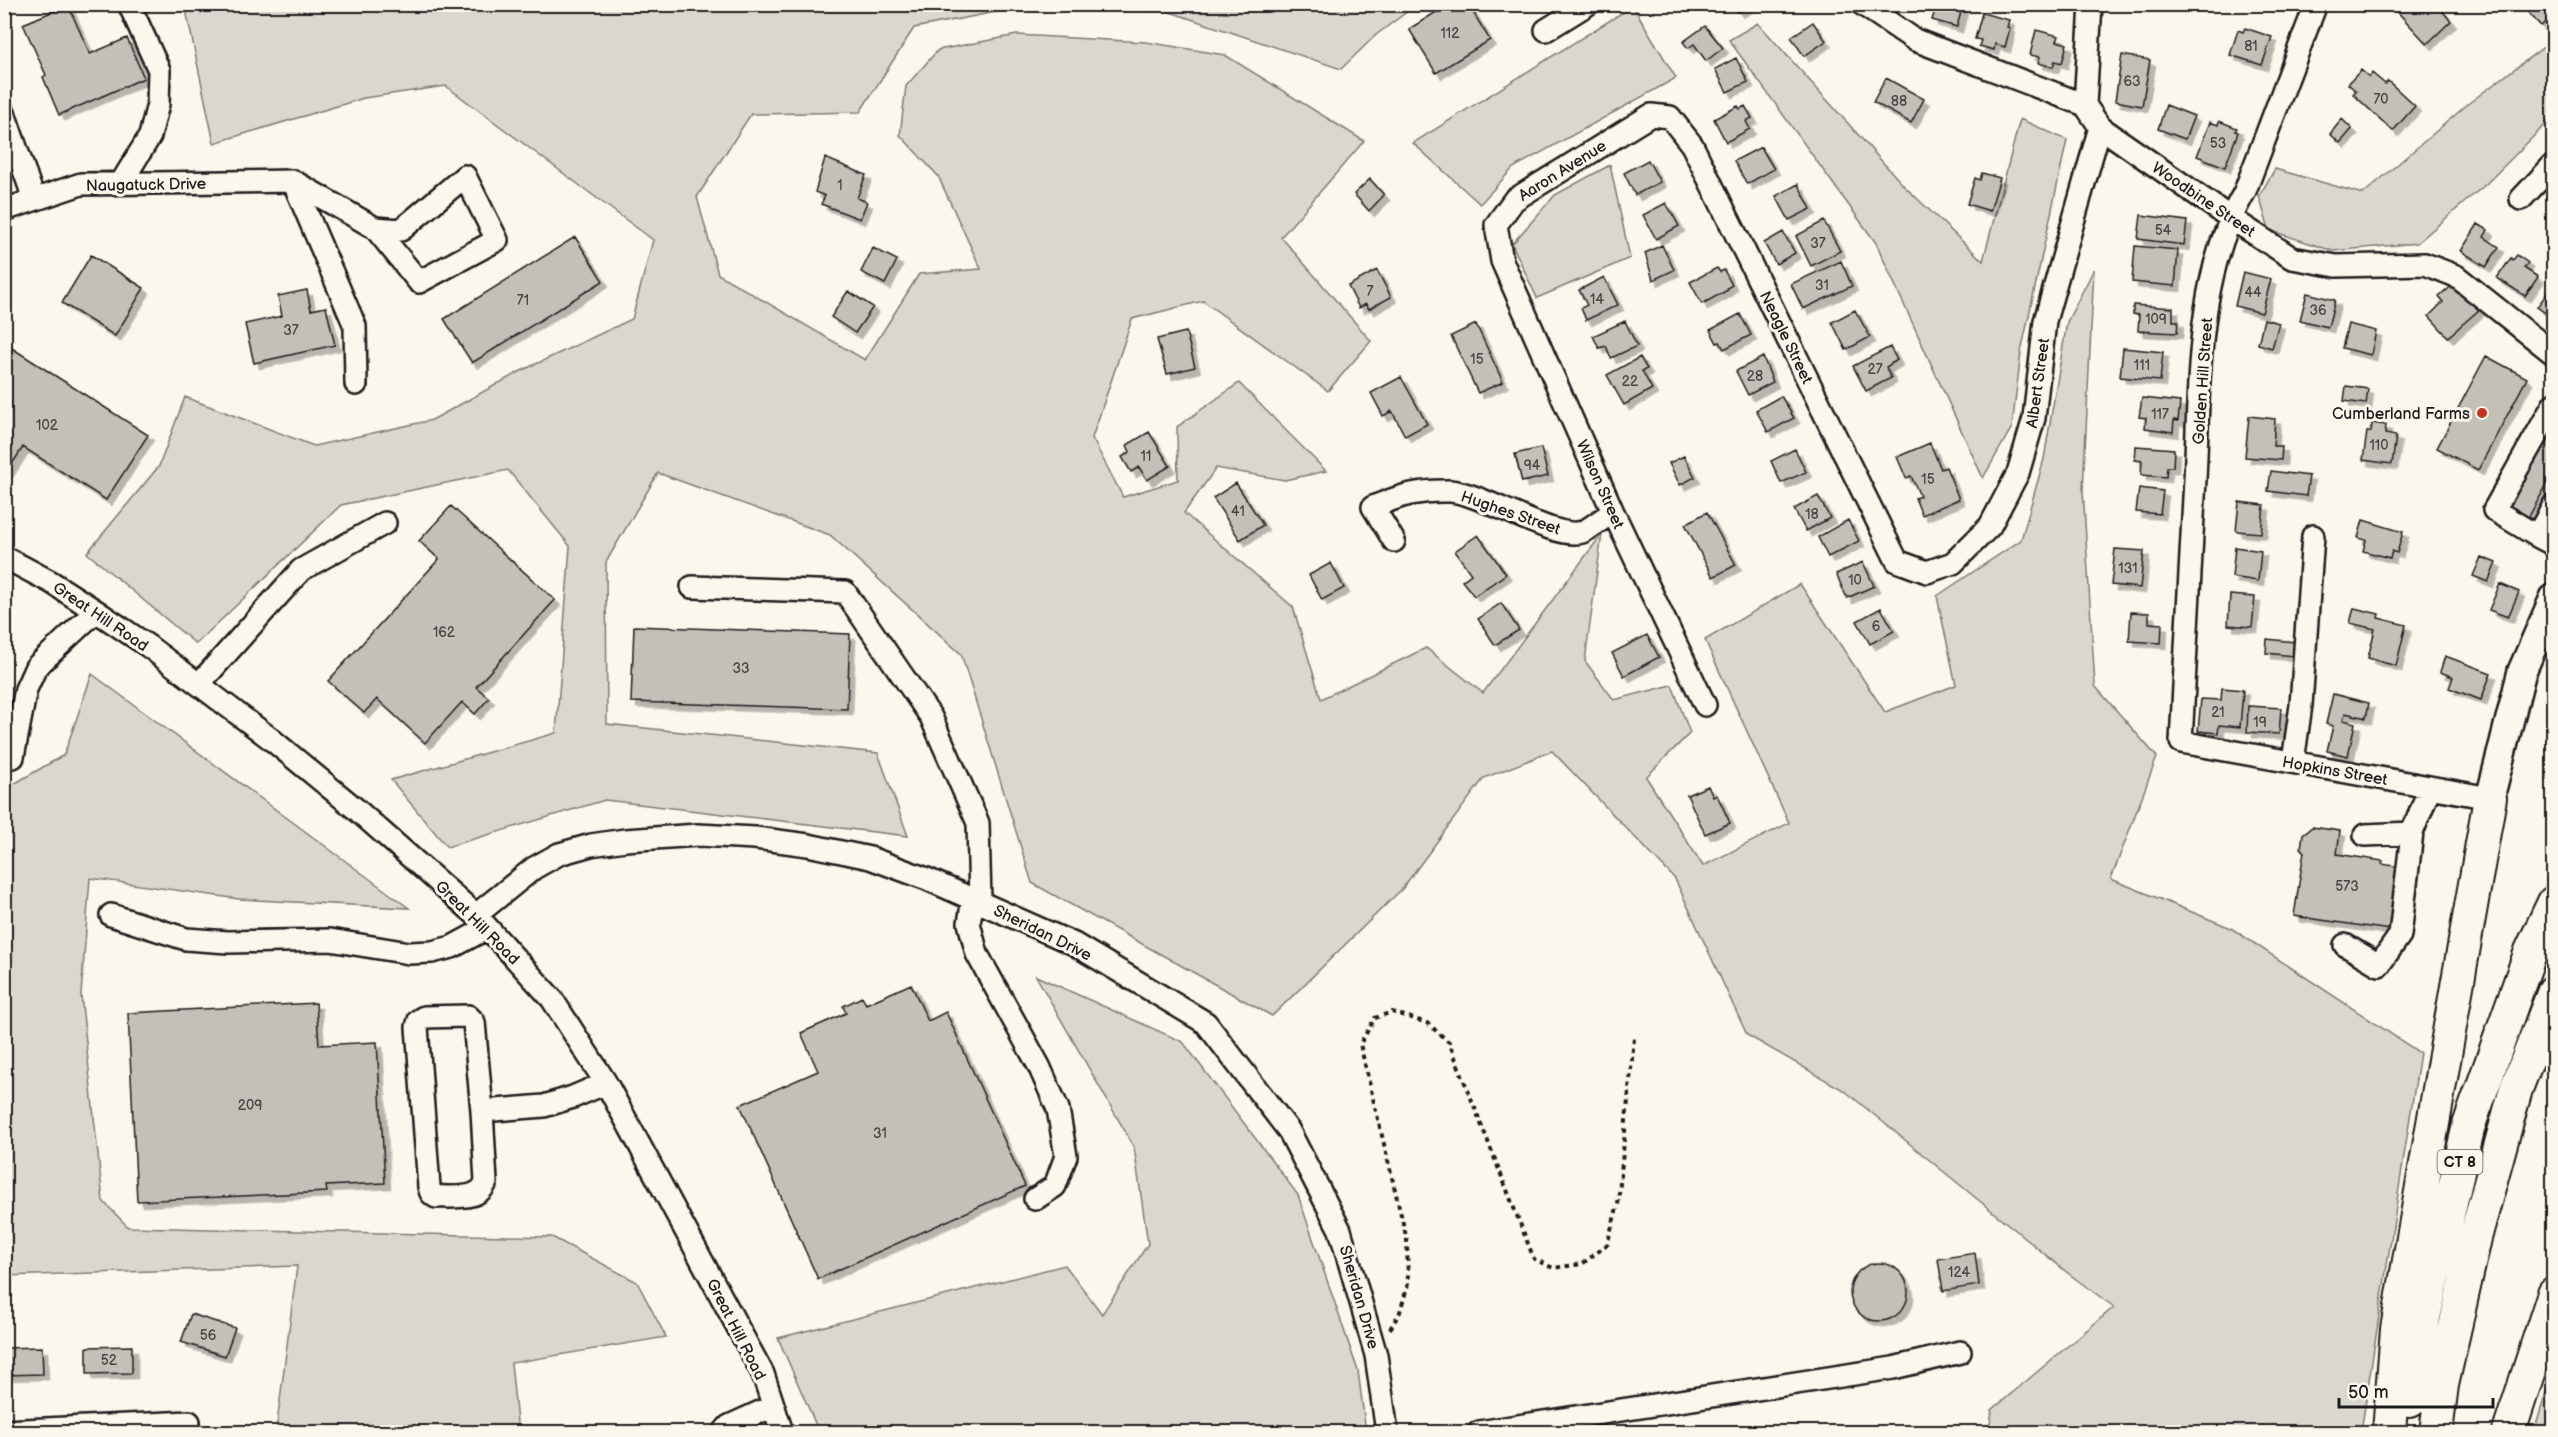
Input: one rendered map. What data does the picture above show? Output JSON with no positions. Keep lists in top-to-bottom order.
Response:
{
  "streets": {
    "highway": ["CT 8"],
    "street": [
      "Aaron Avenue",
      "Naugatuck Drive",
      "Woodbine Street",
      "Neagle Street",
      "Golden Hill Street",
      "Albert Street",
      "Wilson Street",
      "Hughes Street",
      "Great Hill Road",
      "Hopkins Street",
      "Sheridan Drive"
    ]
  },
  "crossings": [
    ["Aaron Avenue", "Neagle Street"],
    ["Aaron Avenue", "Wilson Street"],
    ["Woodbine Street", "Golden Hill Street"],
    ["Woodbine Street", "Albert Street"],
    ["Neagle Street", "Albert Street"],
    ["Golden Hill Street", "Hopkins Street"],
    ["Wilson Street", "Hughes Street"],
    ["Great Hill Road", "Sheridan Drive"]
  ],
  "places": ["Cumberland Farms"],
  "house_numbers": [
    "112",
    "81",
    "63",
    "70",
    "88",
    "53",
    "1",
    "54",
    "37",
    "31",
    "7",
    "44",
    "14",
    "71",
    "36",
    "109",
    "37",
    "15",
    "111",
    "27",
    "28",
    "22",
    "117",
    "102",
    "110",
    "11",
    "94",
    "15",
    "41",
    "18",
    "131",
    "10",
    "6",
    "162",
    "33",
    "21",
    "19",
    "573",
    "209",
    "31",
    "124",
    "56",
    "52"
  ],
  "scale_bar": "50 m"
}
